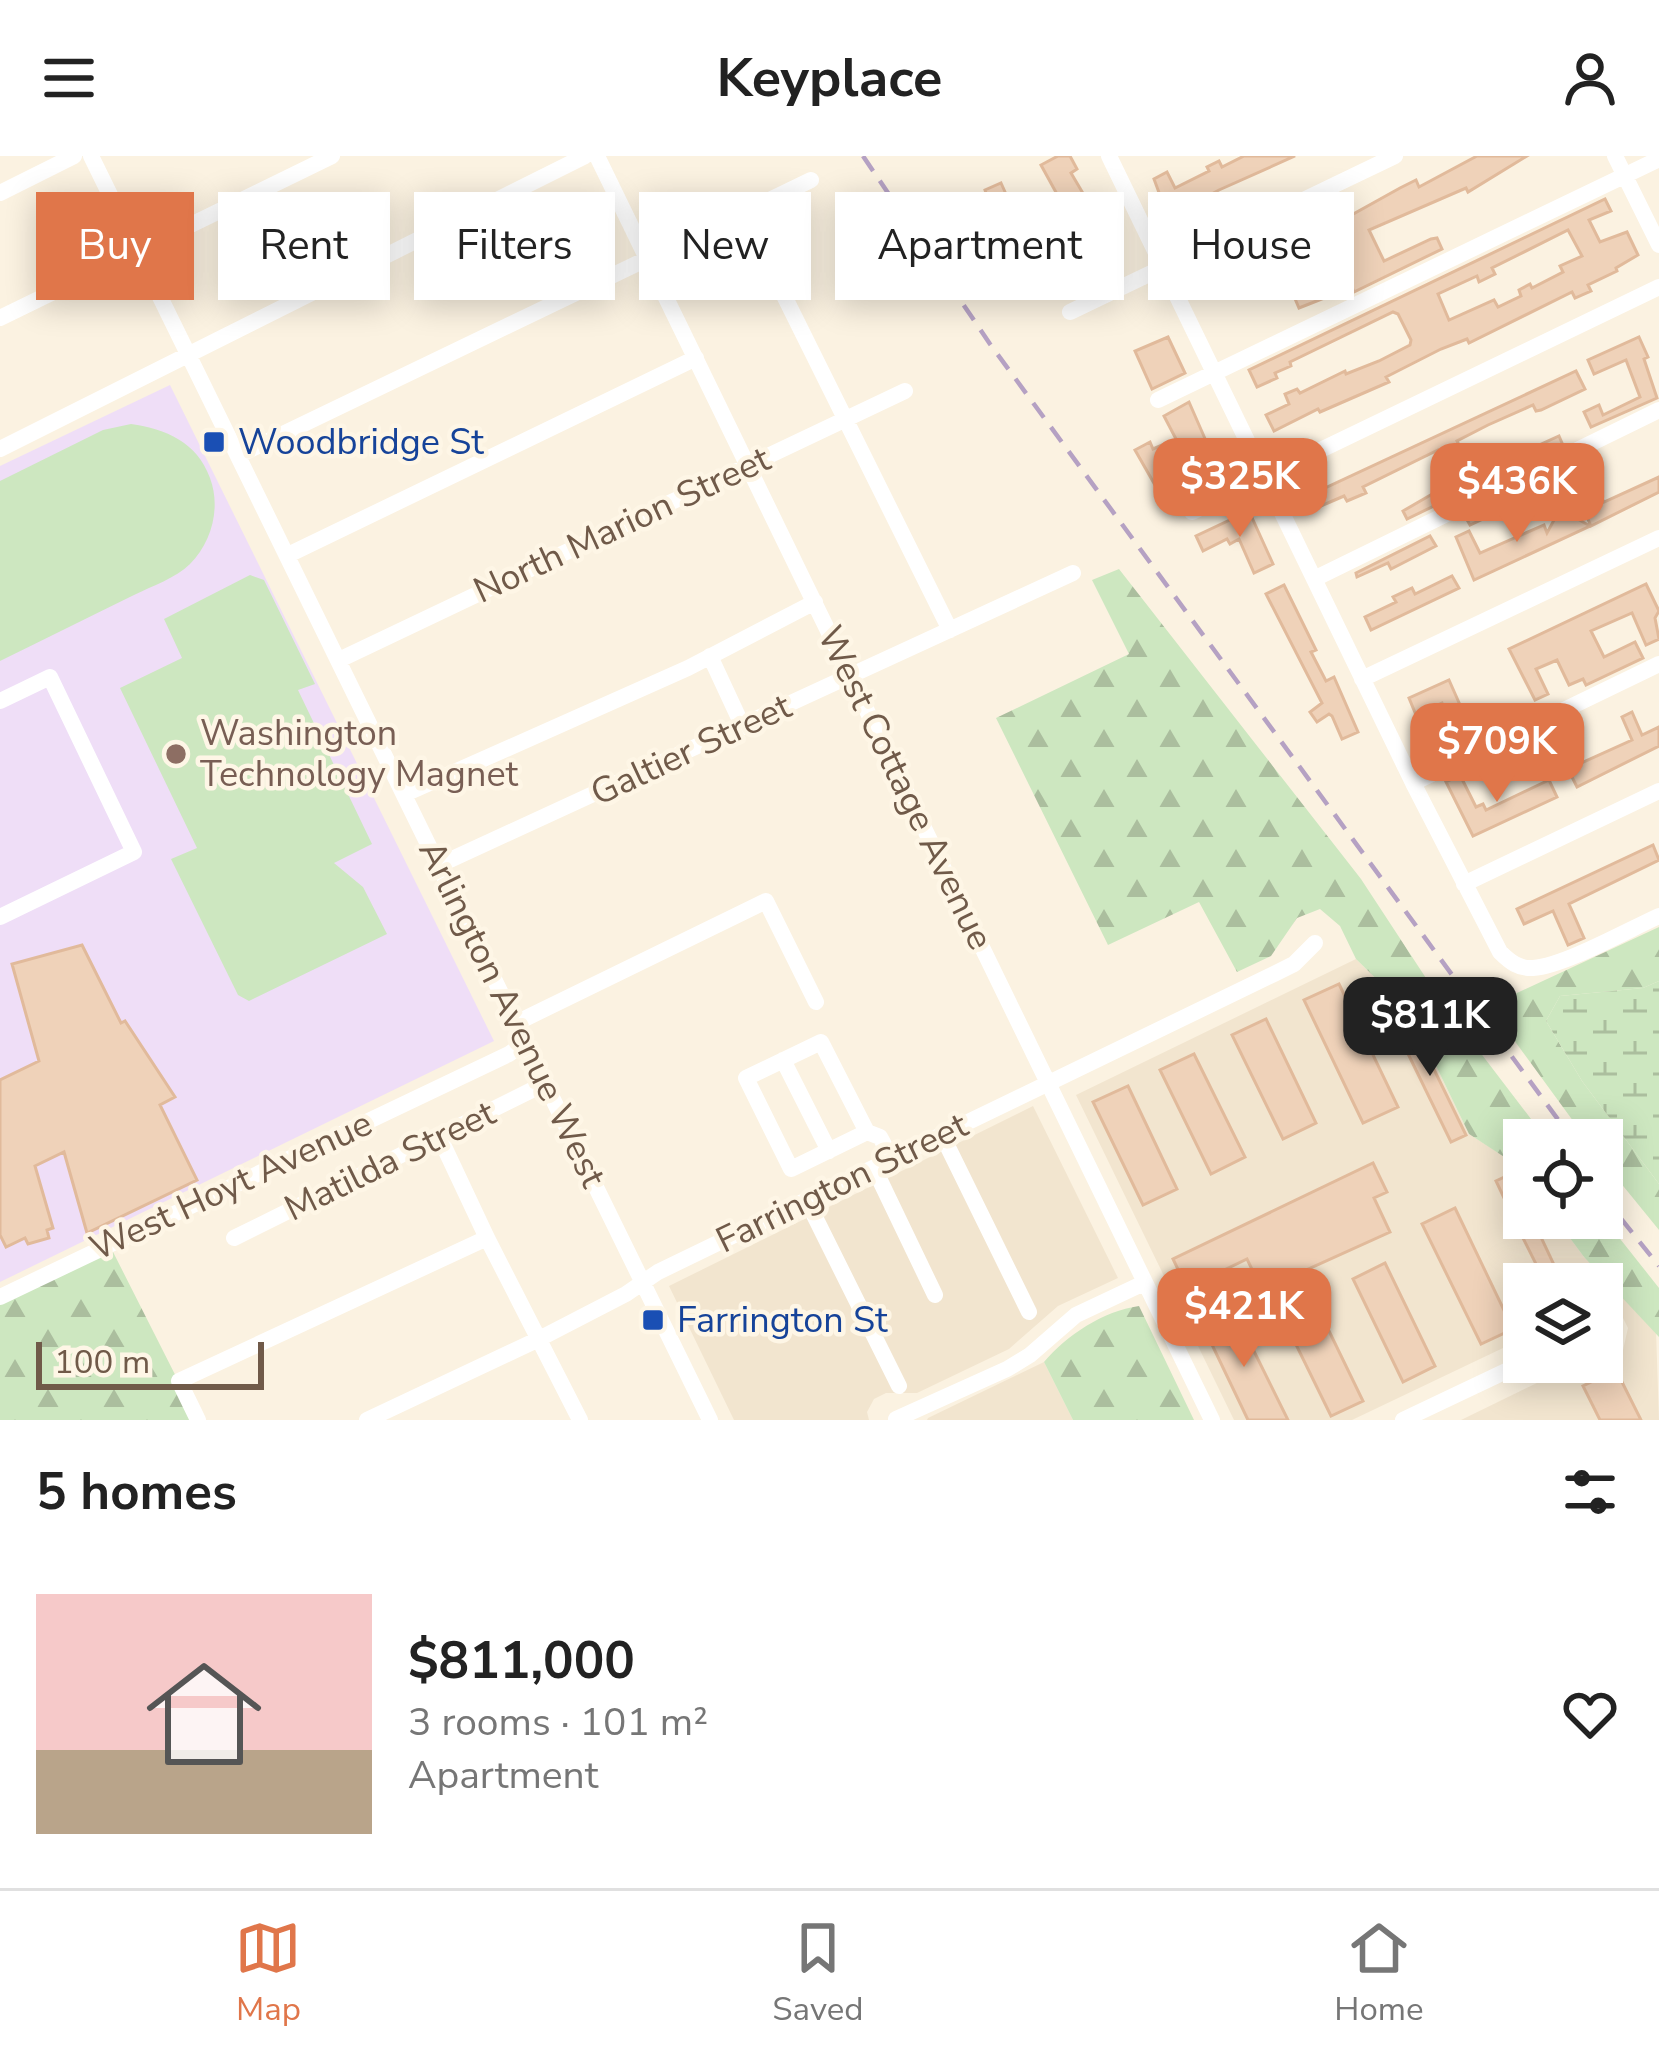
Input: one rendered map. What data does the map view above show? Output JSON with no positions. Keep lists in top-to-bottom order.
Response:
{
  "streets": {
    "street": [
      "North Marion Street",
      "Galtier Street",
      "West Cottage Avenue",
      "Arlington Avenue West",
      "Matilda Street",
      "Farrington Street",
      "West Hoyt Avenue"
    ]
  },
  "crossings": [
    ["North Marion Street", "West Cottage Avenue"],
    ["North Marion Street", "Arlington Avenue West"],
    ["Galtier Street", "West Cottage Avenue"],
    ["Galtier Street", "Arlington Avenue West"],
    ["West Cottage Avenue", "Farrington Street"],
    ["Arlington Avenue West", "Matilda Street"],
    ["Arlington Avenue West", "Farrington Street"],
    ["Arlington Avenue West", "West Hoyt Avenue"]
  ],
  "places": {
    "transit": ["Woodbridge St", "Farrington St"],
    "other": ["Washington Technology Magnet"]
  },
  "scale_bar": "100 m",
  "page": {
    "header": "Keyplace",
    "chip": [
      "Buy",
      "Rent",
      "Filters",
      "New",
      "Apartment",
      "House"
    ],
    "price": [
      "$325K",
      "$436K",
      "$709K",
      "$811K",
      "$421K"
    ],
    "scale": "100 m",
    "heading": "5 homes",
    "list": [
      {
        "name": "$811,000",
        "note": "3 rooms · 101 m² · Apartment"
      }
    ],
    "tabs": ["Map", "Saved", "Home"]
  }
}
